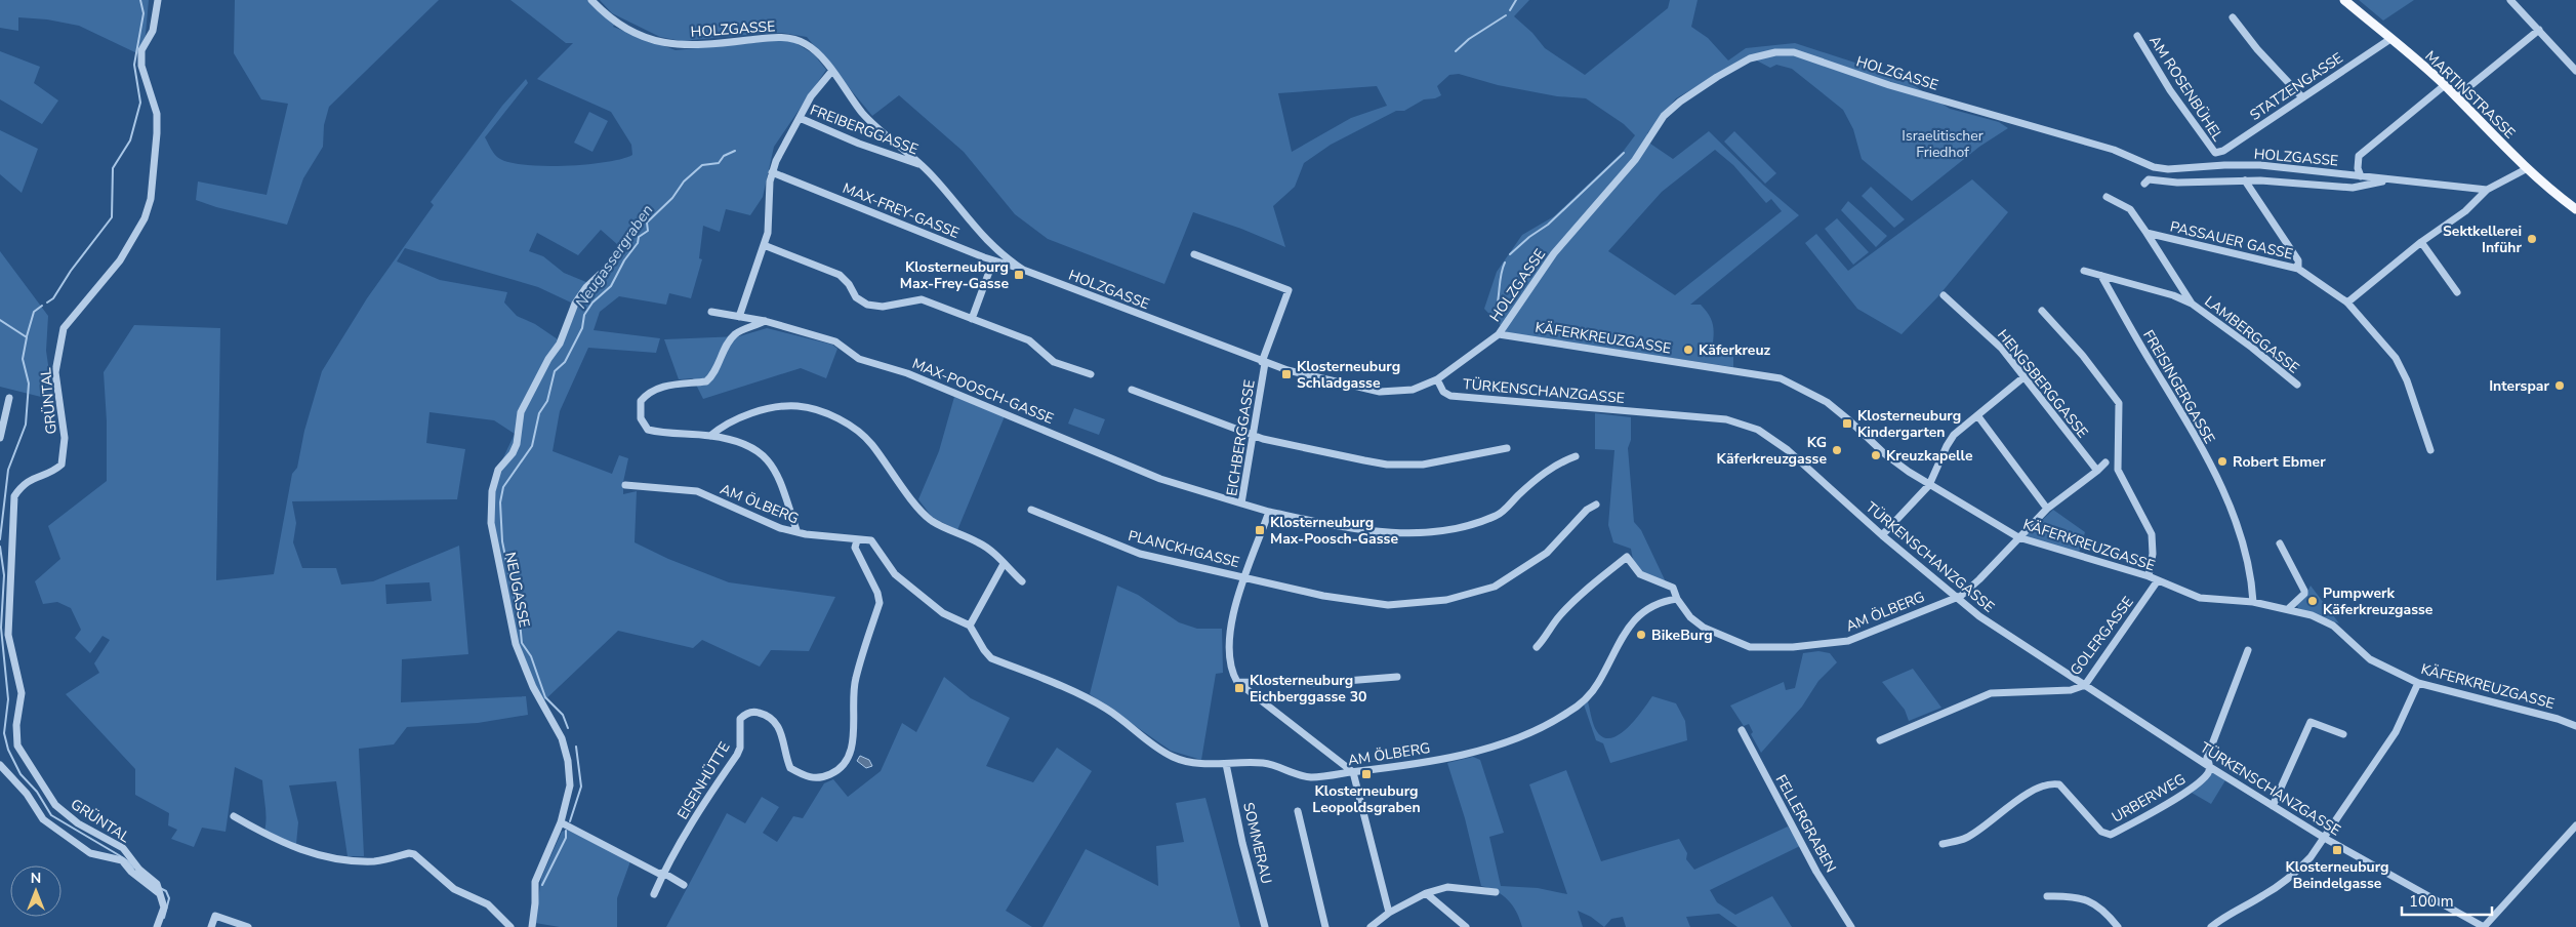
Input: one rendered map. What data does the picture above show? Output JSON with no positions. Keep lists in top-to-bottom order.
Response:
{
  "streets": {
    "main road": ["MARTINSTRASSE"],
    "street": [
      "HOLZGASSE",
      "STATZENGASSE",
      "AM ROSENBÜHEL",
      "FREIBERGGASSE",
      "MAX-FREY-GASSE",
      "PASSAUER GASSE",
      "LAMBERGGASSE",
      "KÄFERKREUZGASSE",
      "HENGSBERGGASSE",
      "FREISINGERGASSE",
      "MAX-POOSCH-GASSE",
      "TÜRKENSCHANZGASSE",
      "GRÜNTAL",
      "EICHBERGGASSE",
      "AM ÖLBERG",
      "PLANCKHGASSE",
      "NEUGASSE",
      "GOLERGASSE",
      "EISENHÜTTE",
      "URBERWEG",
      "FELLERGRABEN",
      "SOMMERAU"
    ]
  },
  "crossings": [
    ["HOLZGASSE", "FREIBERGGASSE"],
    ["HOLZGASSE", "MAX-FREY-GASSE"],
    ["HOLZGASSE", "PASSAUER GASSE"],
    ["HOLZGASSE", "KÄFERKREUZGASSE"],
    ["HOLZGASSE", "TÜRKENSCHANZGASSE"],
    ["HOLZGASSE", "EICHBERGGASSE"],
    ["STATZENGASSE", "AM ROSENBÜHEL"],
    ["STATZENGASSE", "MARTINSTRASSE"],
    ["PASSAUER GASSE", "LAMBERGGASSE"],
    ["KÄFERKREUZGASSE", "FREISINGERGASSE"],
    ["KÄFERKREUZGASSE", "AM ÖLBERG"],
    ["KÄFERKREUZGASSE", "GOLERGASSE"],
    ["HENGSBERGGASSE", "AM ÖLBERG"],
    ["MAX-POOSCH-GASSE", "EICHBERGGASSE"],
    ["TÜRKENSCHANZGASSE", "AM ÖLBERG"],
    ["TÜRKENSCHANZGASSE", "GOLERGASSE"],
    ["TÜRKENSCHANZGASSE", "URBERWEG"],
    ["AM ÖLBERG", "EISENHÜTTE"],
    ["AM ÖLBERG", "SOMMERAU"]
  ],
  "water": ["Neugassergraben"],
  "parks": ["Israelitischer Friedhof"],
  "places": {
    "other": [
      "Sektkellerei Inführ",
      "Käferkreuz",
      "Interspar",
      "KG Käferkreuzgasse",
      "Kreuzkapelle",
      "Robert Ebmer",
      "Pumpwerk Käferkreuzgasse",
      "BikeBurg"
    ],
    "transit": [
      "Klosterneuburg Max-Frey-Gasse",
      "Klosterneuburg Schladgasse",
      "Klosterneuburg Kindergarten",
      "Klosterneuburg Max-Poosch-Gasse",
      "Klosterneuburg Eichberggasse 30",
      "Klosterneuburg Leopoldsgraben",
      "Klosterneuburg Beindelgasse"
    ]
  },
  "scale_bar": "100 m",
  "north": "top"
}
